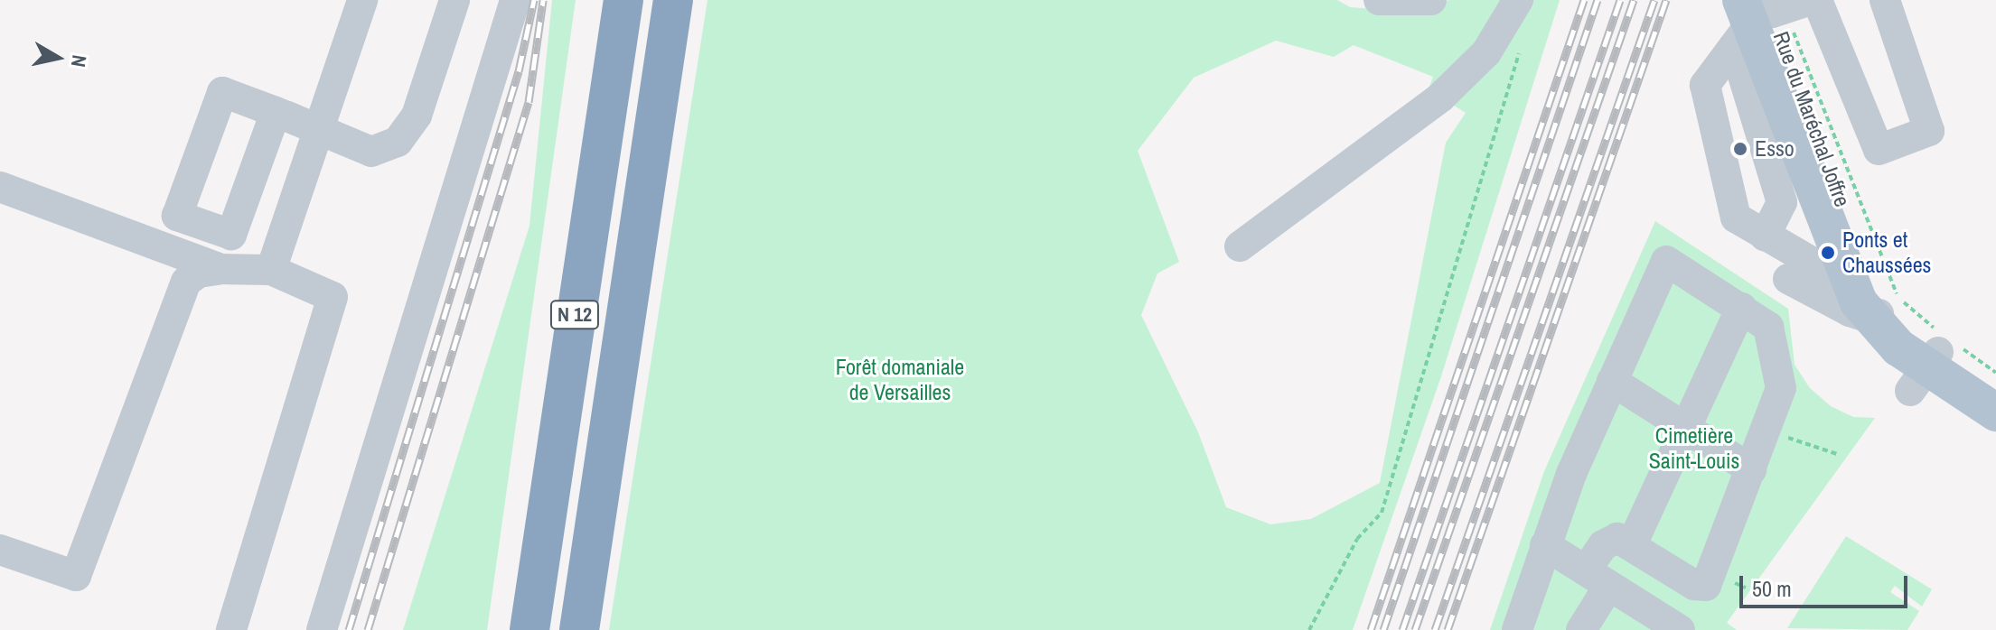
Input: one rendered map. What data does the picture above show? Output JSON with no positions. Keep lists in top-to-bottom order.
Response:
{
  "streets": {
    "highway": ["N 12"],
    "main road": ["Rue du Maréchal Joffre"]
  },
  "parks": ["Forêt domaniale de Versailles", "Cimetière Saint-Louis"],
  "places": ["Esso", "Ponts et Chaussées"],
  "scale_bar": "50 m",
  "north": "right"
}
